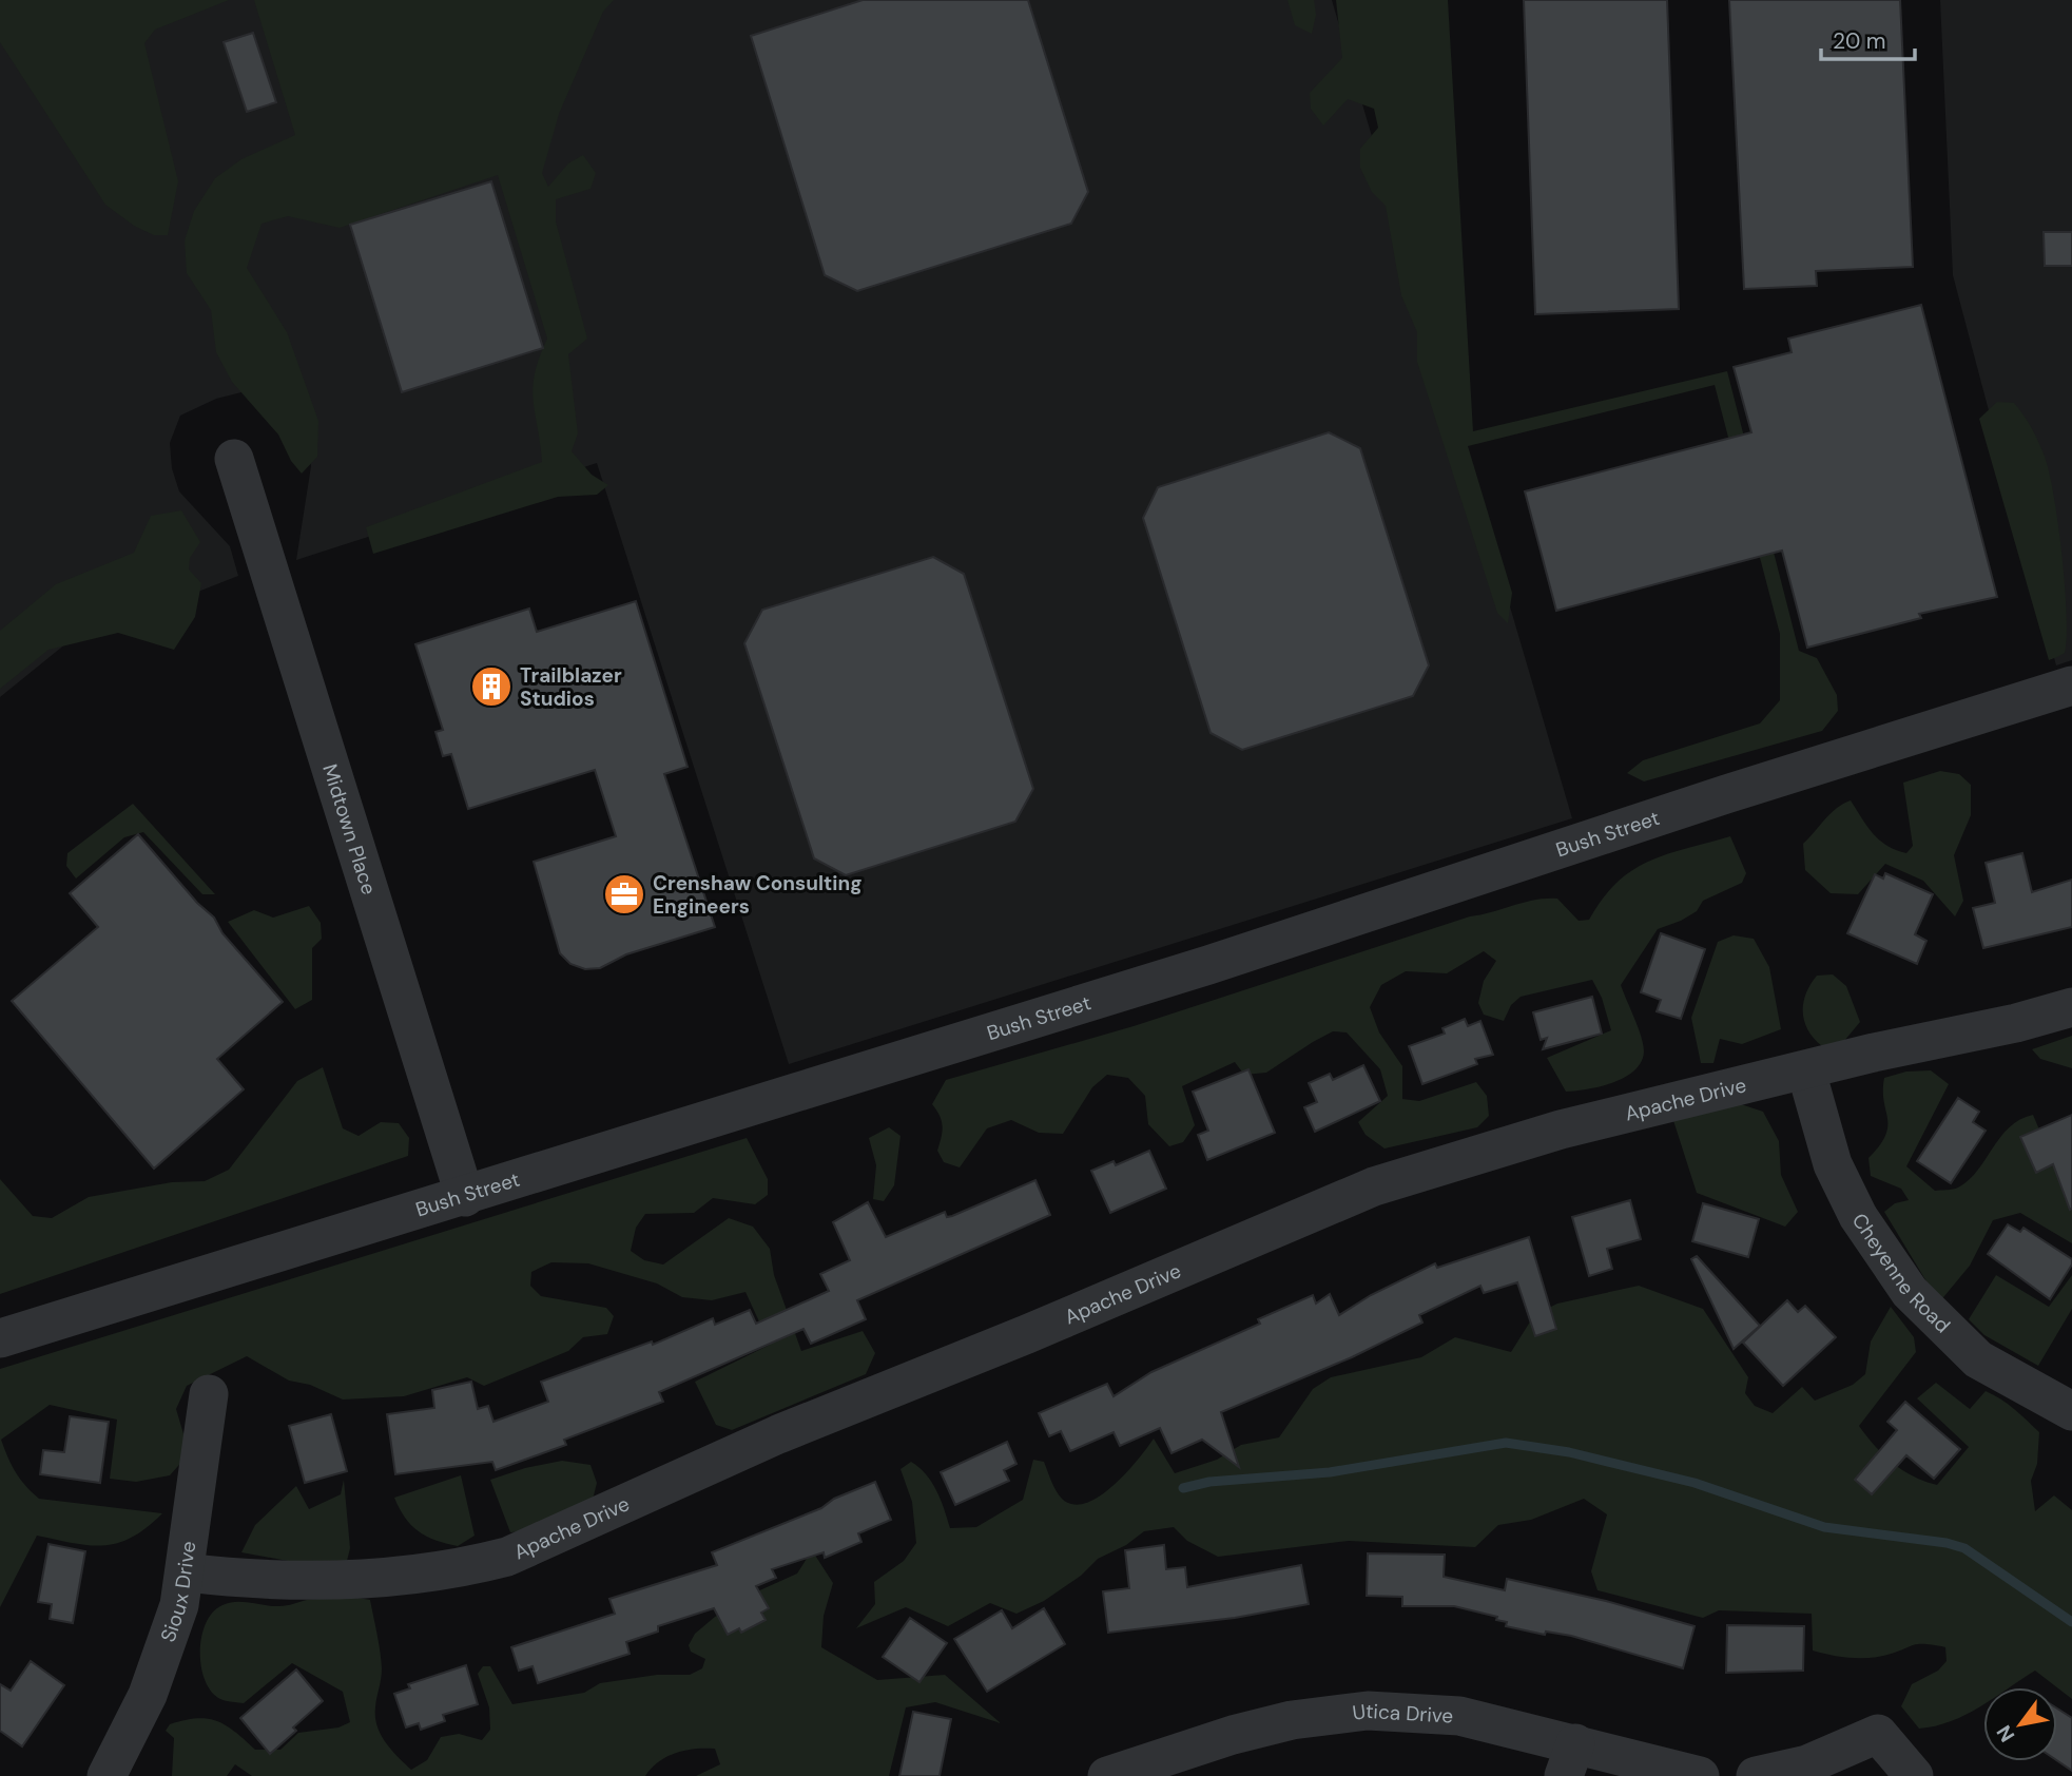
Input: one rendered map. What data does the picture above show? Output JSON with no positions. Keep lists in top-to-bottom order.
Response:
{
  "streets": {
    "street": [
      "Midtown Place",
      "Bush Street",
      "Apache Drive",
      "Cheyenne Road",
      "Sioux Drive",
      "Utica Drive"
    ]
  },
  "crossings": [
    ["Midtown Place", "Bush Street"],
    ["Apache Drive", "Cheyenne Road"],
    ["Apache Drive", "Sioux Drive"]
  ],
  "places": {
    "building": ["Trailblazer Studios"],
    "office": ["Crenshaw Consulting Engineers"]
  },
  "scale_bar": "20 m",
  "north": "bottom left"
}
